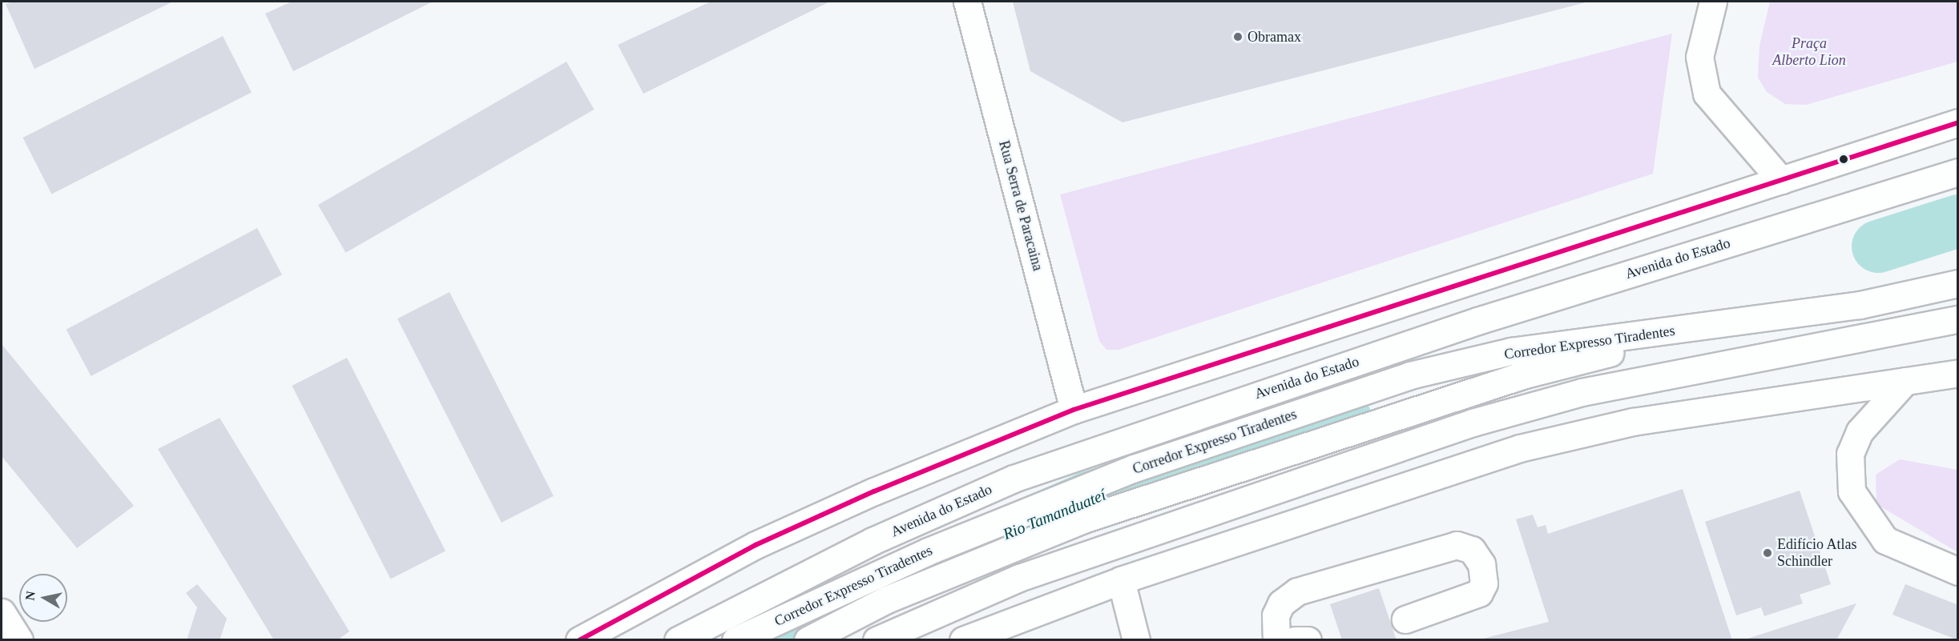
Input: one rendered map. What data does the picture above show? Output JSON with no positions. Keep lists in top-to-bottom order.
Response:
{
  "streets": {
    "main road": ["Rua Serra de Paracaina", "Avenida do Estado", "Corredor Expresso Tiradentes"]
  },
  "water": ["Rio Tamanduateí"],
  "parks": ["Praça Alberto Lion"],
  "places": ["Obramax", "Edifício Atlas Schindler"],
  "north": "left"
}
